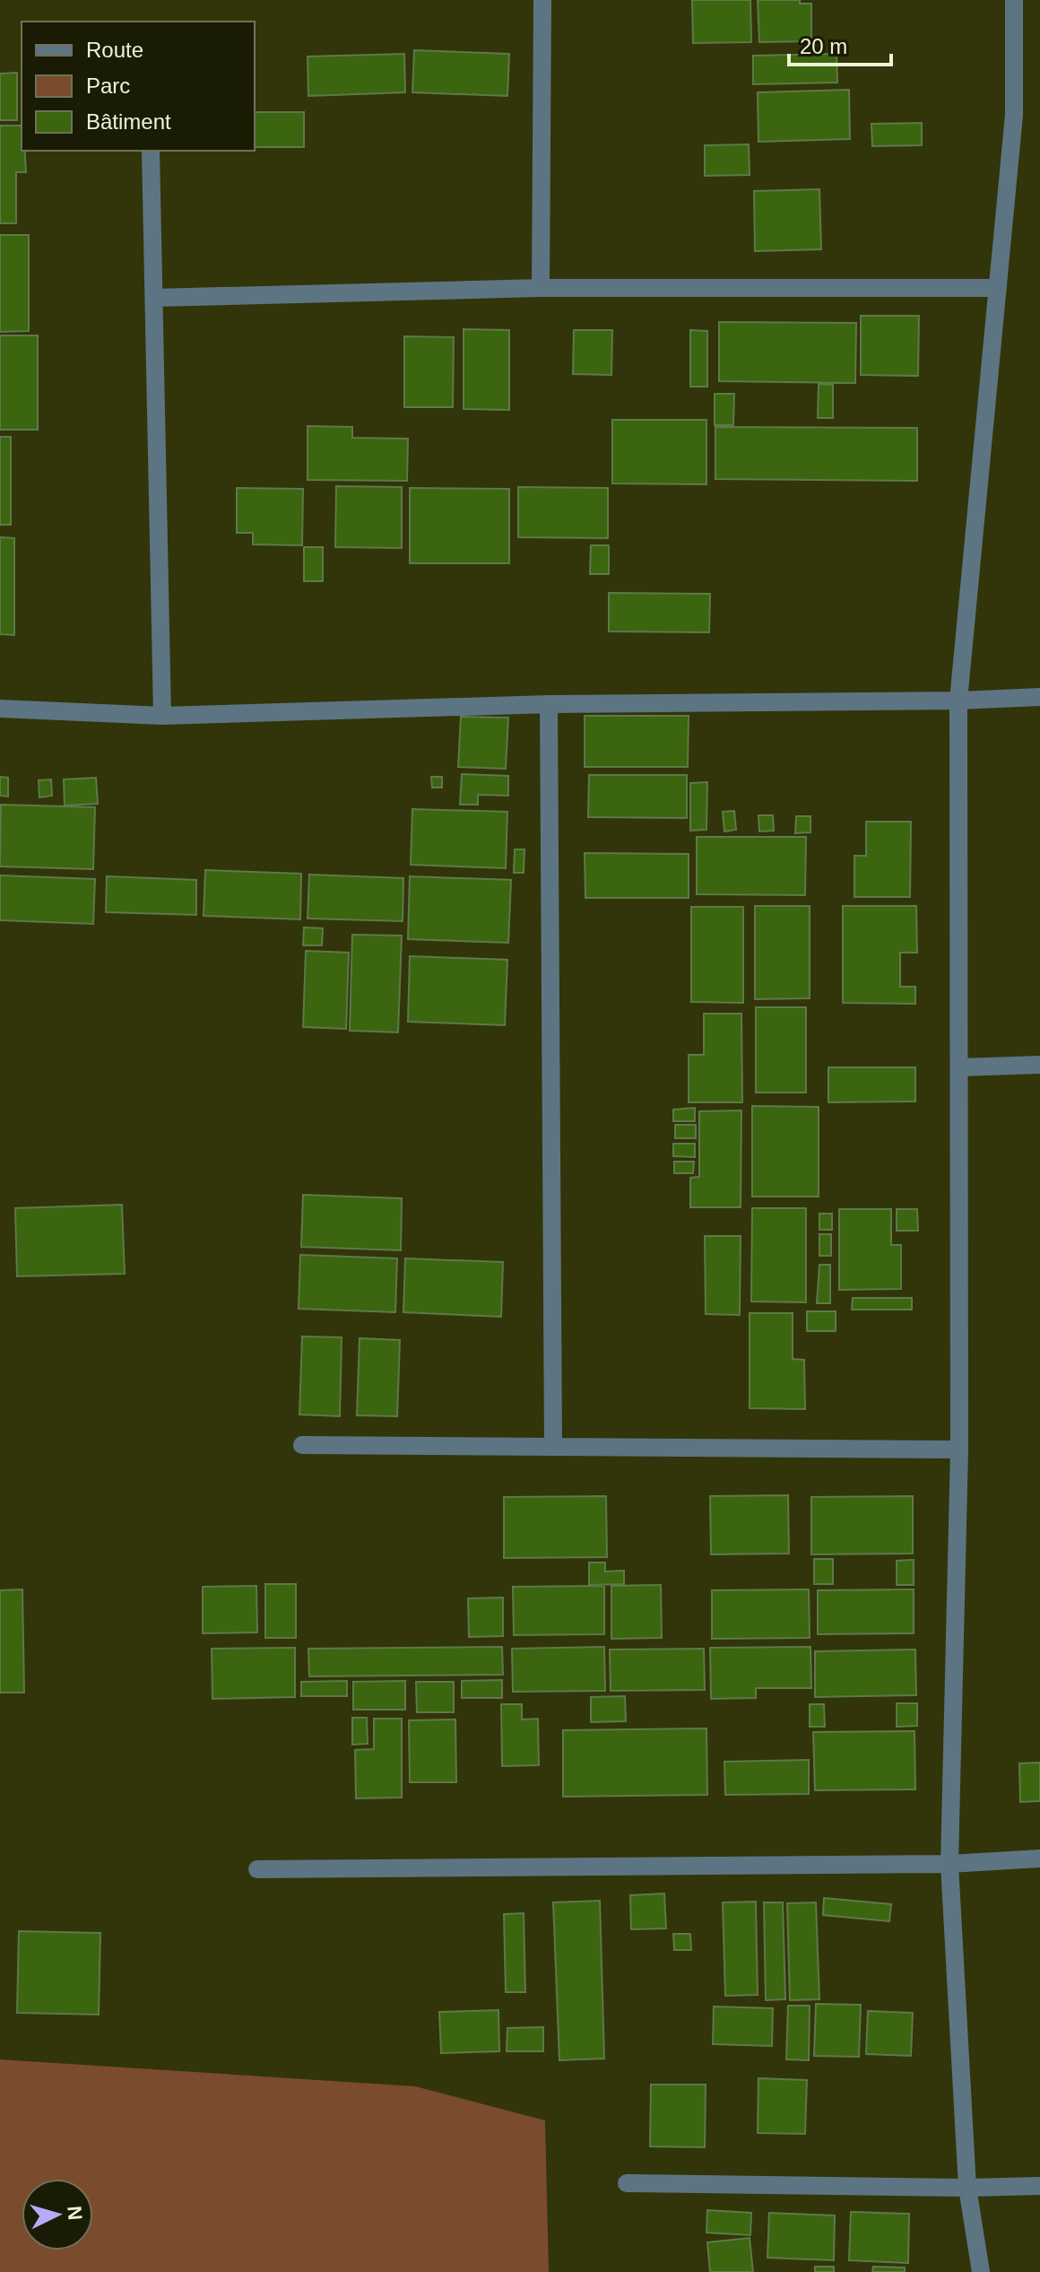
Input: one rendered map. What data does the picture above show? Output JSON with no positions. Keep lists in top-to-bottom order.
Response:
{
  "legend": ["Route", "Parc", "Bâtiment"],
  "scale_bar": "20 m",
  "north": "right"
}
